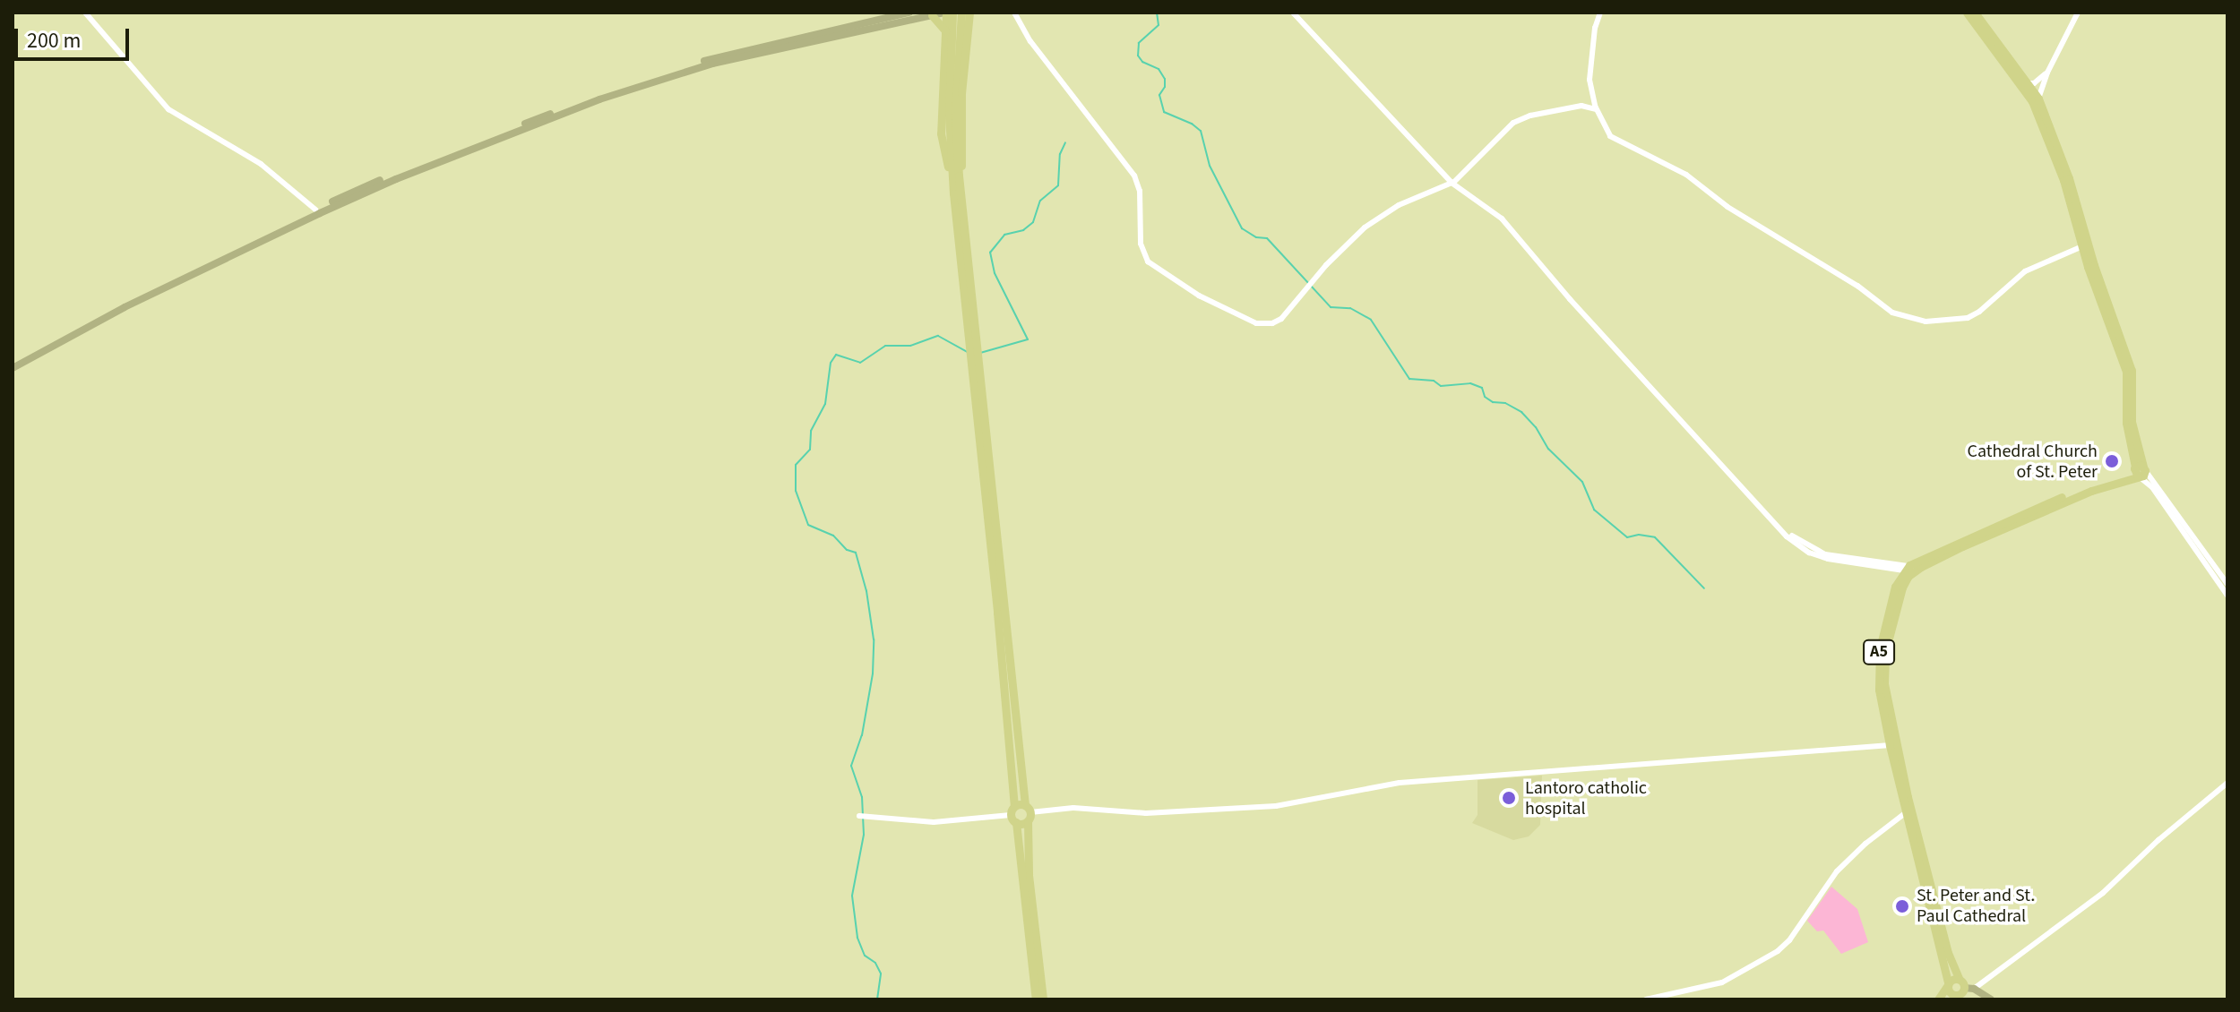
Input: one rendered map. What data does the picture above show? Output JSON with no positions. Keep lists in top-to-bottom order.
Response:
{
  "streets": {
    "highway": ["A5"]
  },
  "places": ["Cathedral Church of St. Peter", "Lantoro catholic hospital", "St. Peter and St. Paul Cathedral"],
  "scale_bar": "200 m"
}
